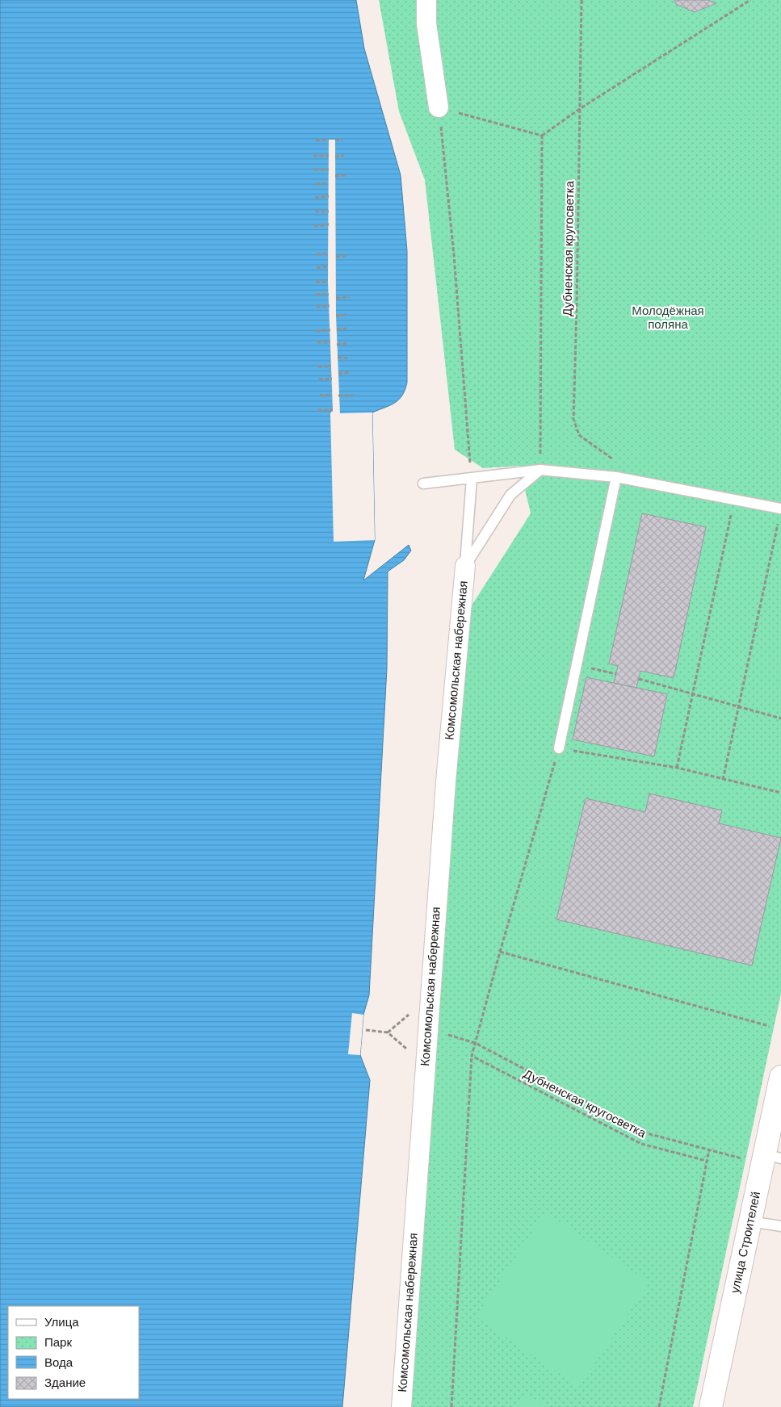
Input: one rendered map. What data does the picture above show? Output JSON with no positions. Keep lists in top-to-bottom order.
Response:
{
  "streets": {
    "street": ["Комсомольская набережная", "улица Строителей"],
    "path": ["Дубненская кругосветка"]
  },
  "parks": ["Молодёжная поляна"],
  "legend": [
    "Улица",
    "Парк",
    "Вода",
    "Здание"
  ]
}
